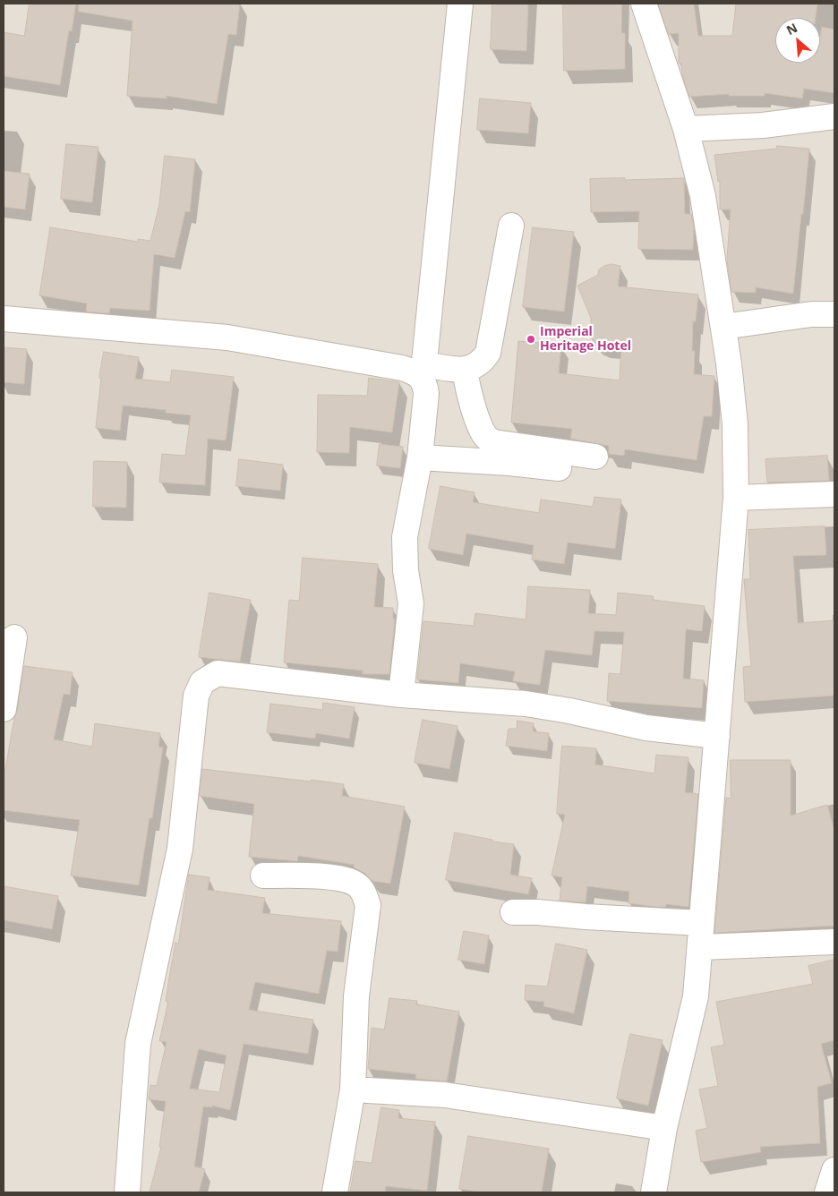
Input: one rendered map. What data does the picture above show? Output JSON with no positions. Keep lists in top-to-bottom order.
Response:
{
  "places": ["Imperial Heritage Hotel"],
  "north": "top left"
}
